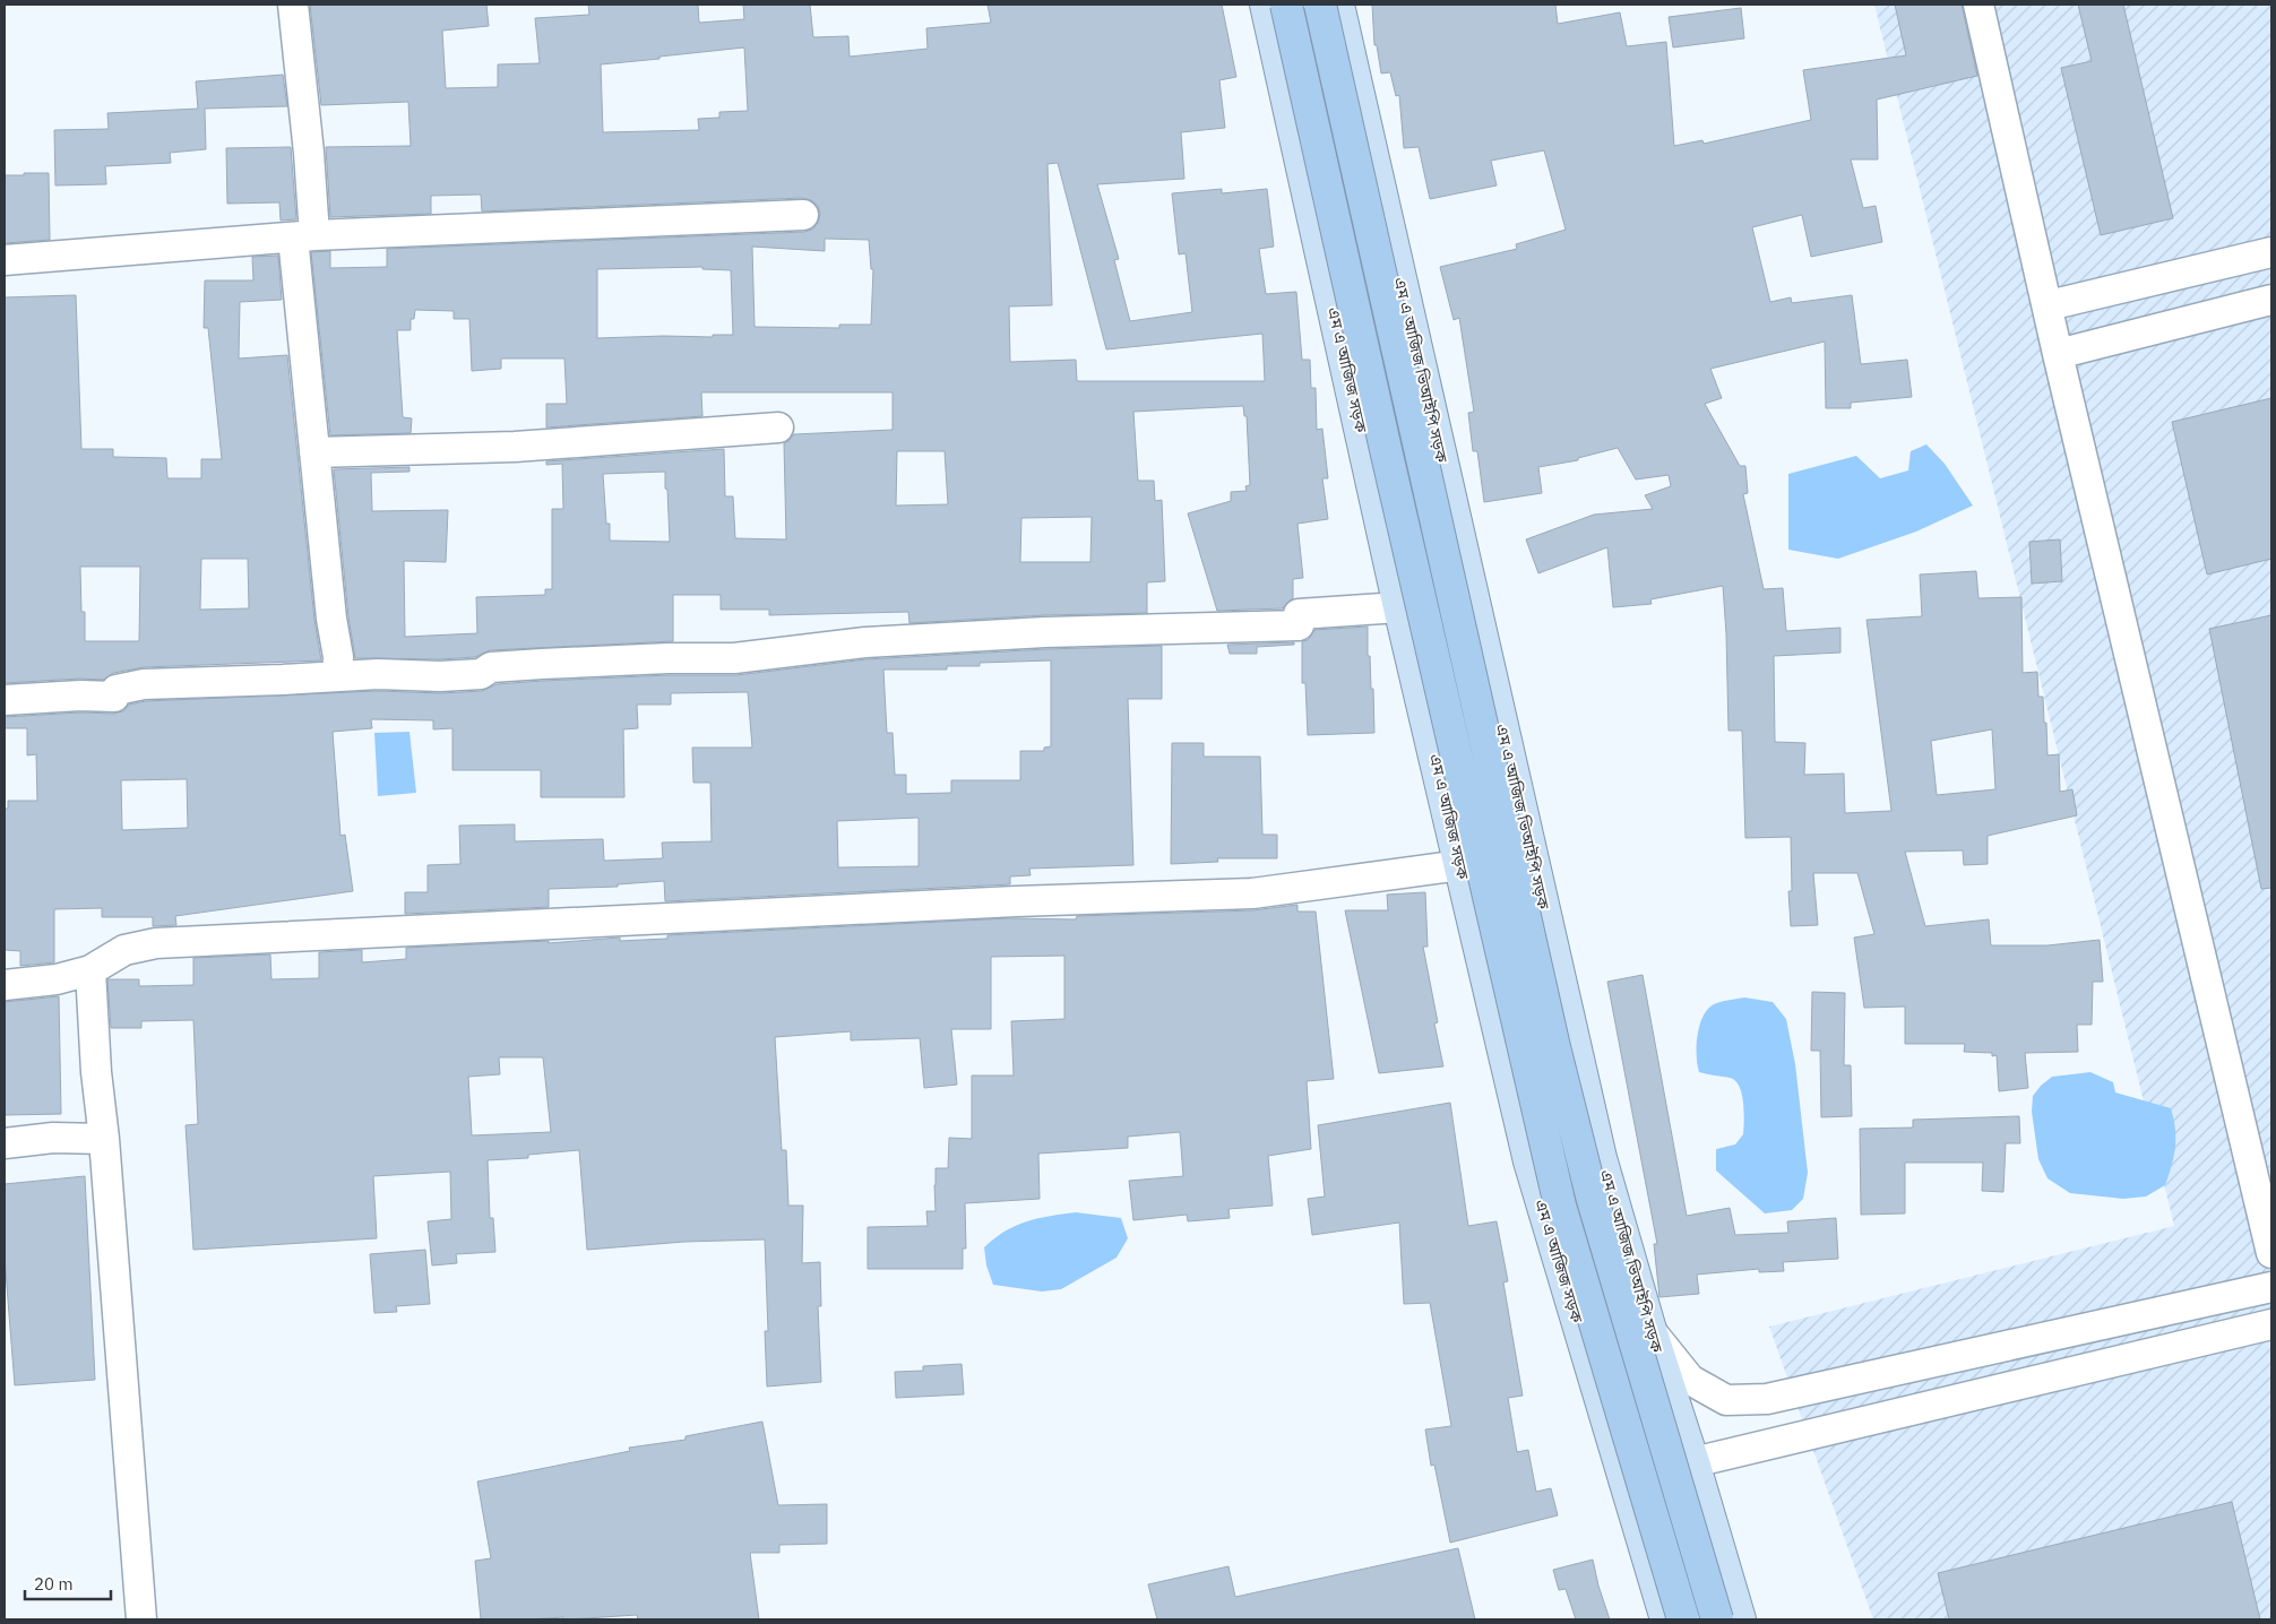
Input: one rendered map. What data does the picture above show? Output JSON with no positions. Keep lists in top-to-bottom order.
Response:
{
  "streets": {
    "main road": ["এম এ আজিজ সড়ক", "এম এ আজিজ ভিআইপি সড়ক"]
  },
  "scale_bar": "20 m"
}
